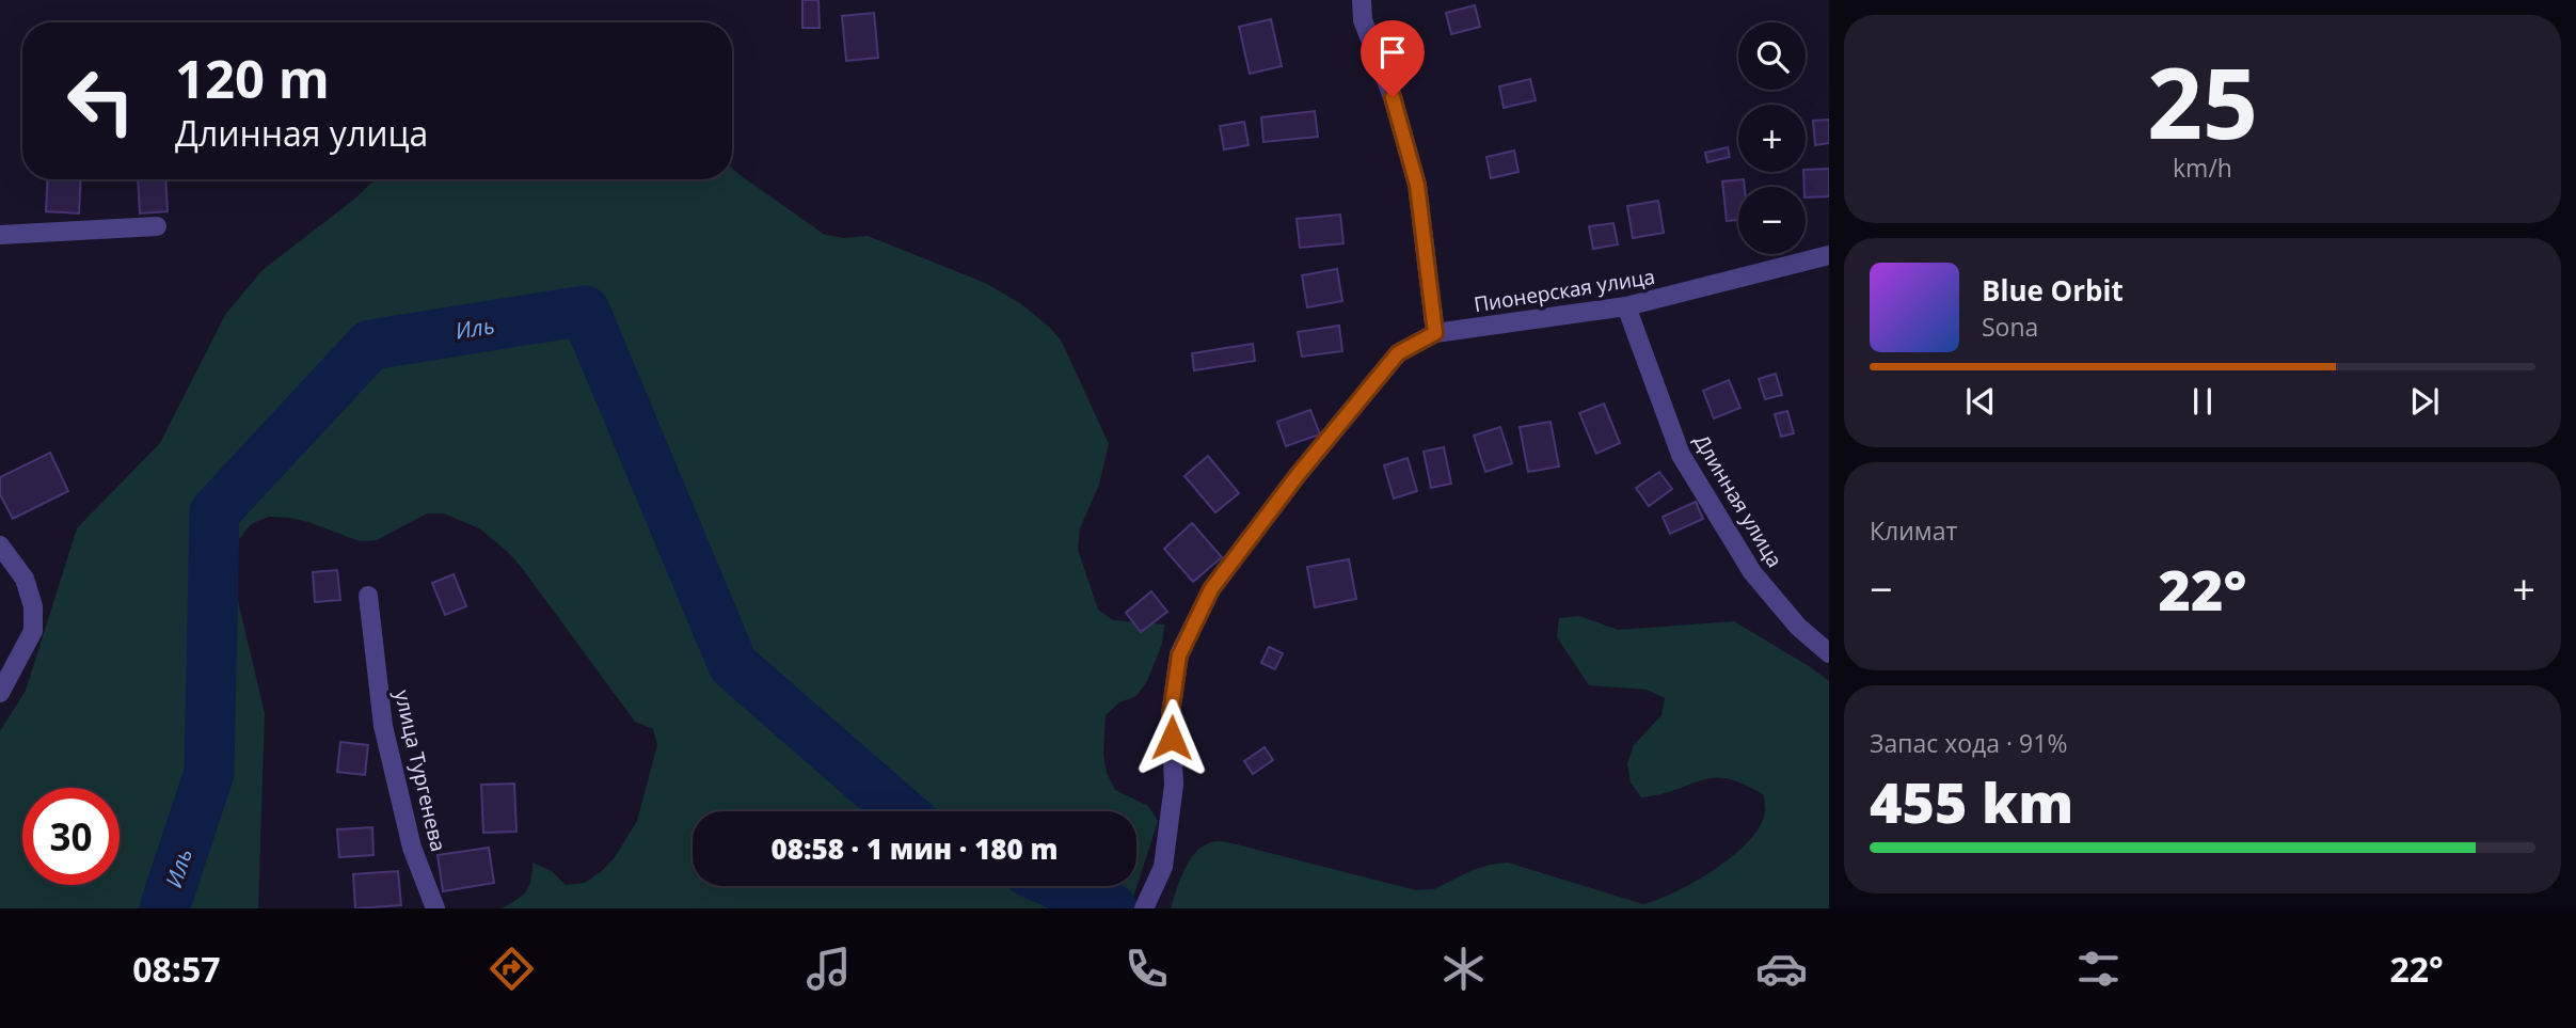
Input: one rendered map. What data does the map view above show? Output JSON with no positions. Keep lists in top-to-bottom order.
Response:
{
  "streets": {
    "street": ["Пионерская улица", "Длинная улица", "улица Тургенева"]
  },
  "crossings": [
    ["Пионерская улица", "Длинная улица"]
  ],
  "water": ["Иль"],
  "page": {
    "tile": [
      ["25", "km/h"],
      "Климат",
      ["Запас хода · 91%", "455 km"]
    ],
    "map_buttons": ["+", "−"],
    "turn": ["120 m", "Длинная улица"],
    "song": ["Blue Orbit", "Sona"],
    "heat": ["−", "22°", "+"],
    "limit": "30",
    "trip": "08:58 · 1 мин · 180 m",
    "tabs": ["08:57", "22°"]
  }
}
